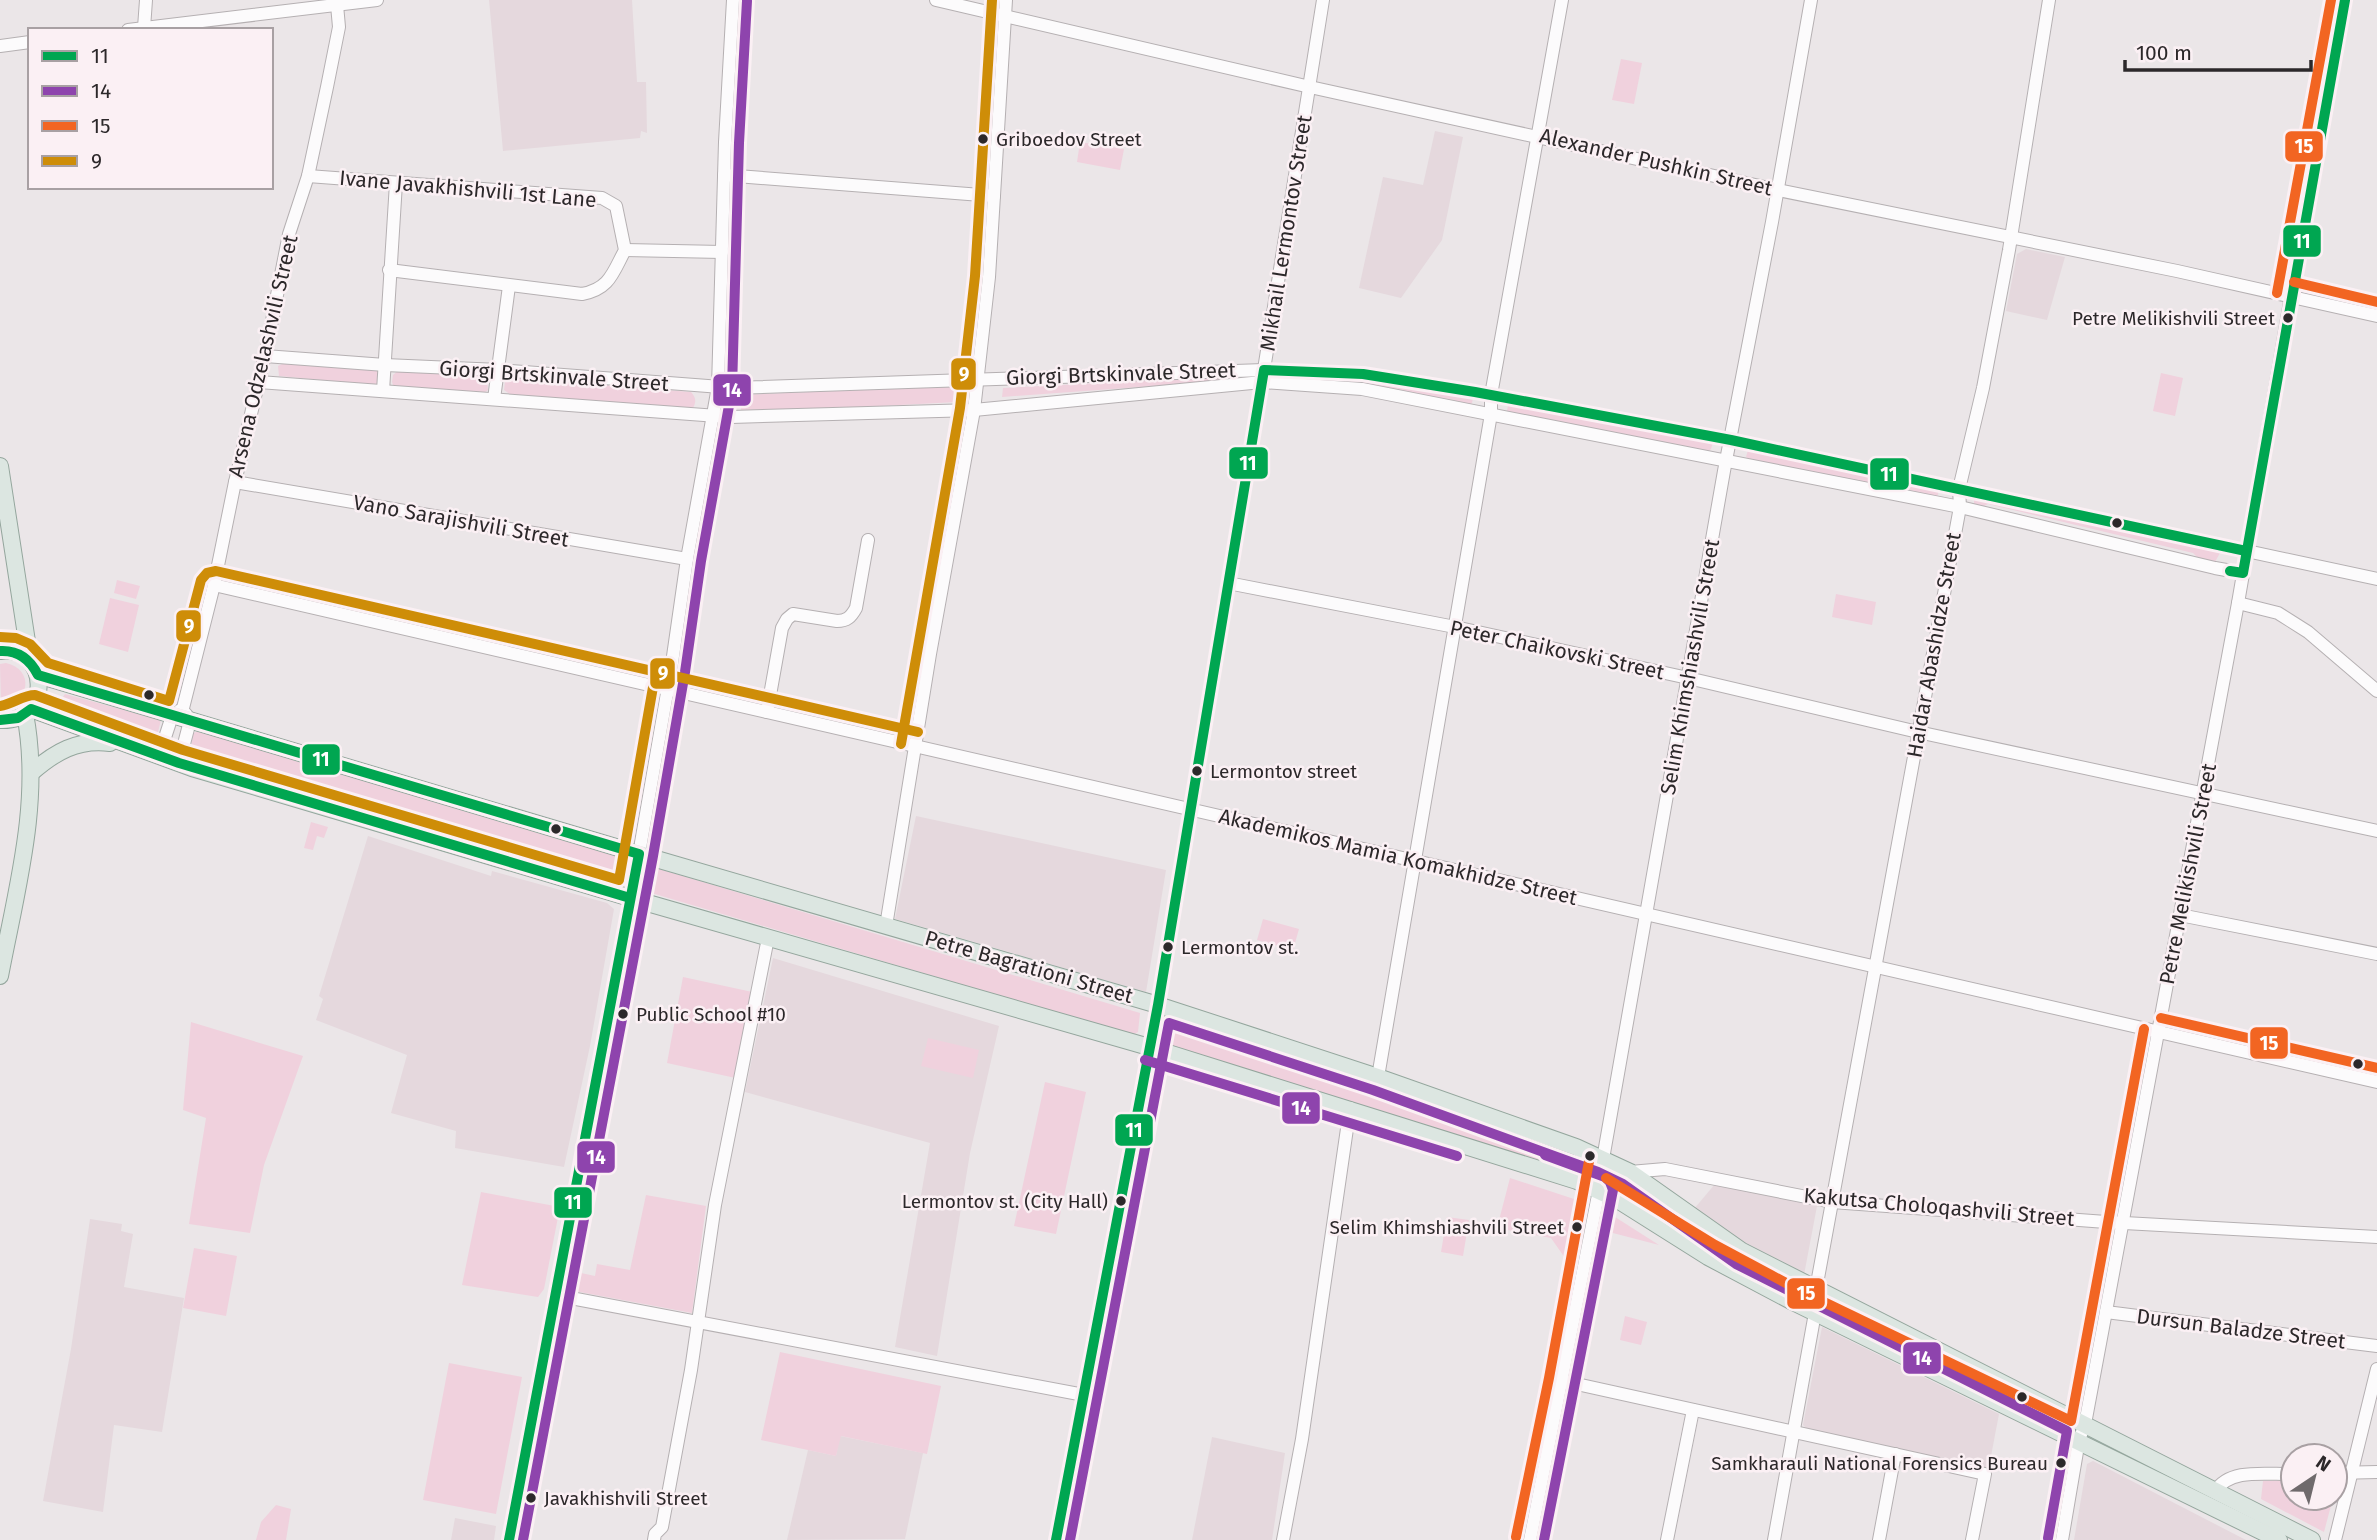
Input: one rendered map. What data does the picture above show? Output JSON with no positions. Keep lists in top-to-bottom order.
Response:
{
  "streets": {
    "main road": ["Petre Bagrationi Street"],
    "street": [
      "Alexander Pushkin Street",
      "Ivane Javakhishvili 1st Lane",
      "Mikhail Lermontov Street",
      "Arsena Odzelashvili Street",
      "Giorgi Brtskinvale Street",
      "Vano Sarajishvili Street",
      "Haidar Abashidze Street",
      "Peter Chaikovski Street",
      "Selim Khimshiashvili Street",
      "Akademikos Mamia Komakhidze Street",
      "Petre Melikishvili Street",
      "Kakutsa Choloqashvili Street",
      "Dursun Baladze Street"
    ]
  },
  "crossings": [
    ["Alexander Pushkin Street", "Mikhail Lermontov Street"],
    ["Alexander Pushkin Street", "Haidar Abashidze Street"],
    ["Alexander Pushkin Street", "Selim Khimshiashvili Street"],
    ["Alexander Pushkin Street", "Petre Melikishvili Street"],
    ["Ivane Javakhishvili 1st Lane", "Arsena Odzelashvili Street"],
    ["Mikhail Lermontov Street", "Giorgi Brtskinvale Street"],
    ["Mikhail Lermontov Street", "Peter Chaikovski Street"],
    ["Mikhail Lermontov Street", "Akademikos Mamia Komakhidze Street"],
    ["Mikhail Lermontov Street", "Petre Bagrationi Street"],
    ["Arsena Odzelashvili Street", "Giorgi Brtskinvale Street"],
    ["Arsena Odzelashvili Street", "Vano Sarajishvili Street"],
    ["Arsena Odzelashvili Street", "Akademikos Mamia Komakhidze Street"],
    ["Arsena Odzelashvili Street", "Petre Bagrationi Street"],
    ["Giorgi Brtskinvale Street", "Haidar Abashidze Street"],
    ["Giorgi Brtskinvale Street", "Selim Khimshiashvili Street"],
    ["Giorgi Brtskinvale Street", "Petre Melikishvili Street"],
    ["Haidar Abashidze Street", "Peter Chaikovski Street"],
    ["Haidar Abashidze Street", "Akademikos Mamia Komakhidze Street"],
    ["Haidar Abashidze Street", "Petre Bagrationi Street"],
    ["Haidar Abashidze Street", "Kakutsa Choloqashvili Street"],
    ["Peter Chaikovski Street", "Selim Khimshiashvili Street"],
    ["Peter Chaikovski Street", "Petre Melikishvili Street"],
    ["Selim Khimshiashvili Street", "Akademikos Mamia Komakhidze Street"],
    ["Selim Khimshiashvili Street", "Petre Bagrationi Street"],
    ["Akademikos Mamia Komakhidze Street", "Petre Melikishvili Street"],
    ["Petre Melikishvili Street", "Petre Bagrationi Street"],
    ["Petre Melikishvili Street", "Kakutsa Choloqashvili Street"],
    ["Petre Melikishvili Street", "Dursun Baladze Street"],
    ["Petre Bagrationi Street", "Kakutsa Choloqashvili Street"]
  ],
  "places": [
    "Griboedov Street",
    "Petre Melikishvili Street",
    "Lermontov street",
    "Lermontov st.",
    "Public School #10",
    "Lermontov st. (City Hall)",
    "Selim Khimshiashvili Street",
    "Samkharauli National Forensics Bureau",
    "Javakhishvili Street"
  ],
  "lines": [
    "transit line 11",
    "transit line 15",
    "transit line 9",
    "transit line 14"
  ],
  "legend": [
    "11",
    "14",
    "15",
    "9"
  ],
  "scale_bar": "100 m",
  "north": "top right"
}
